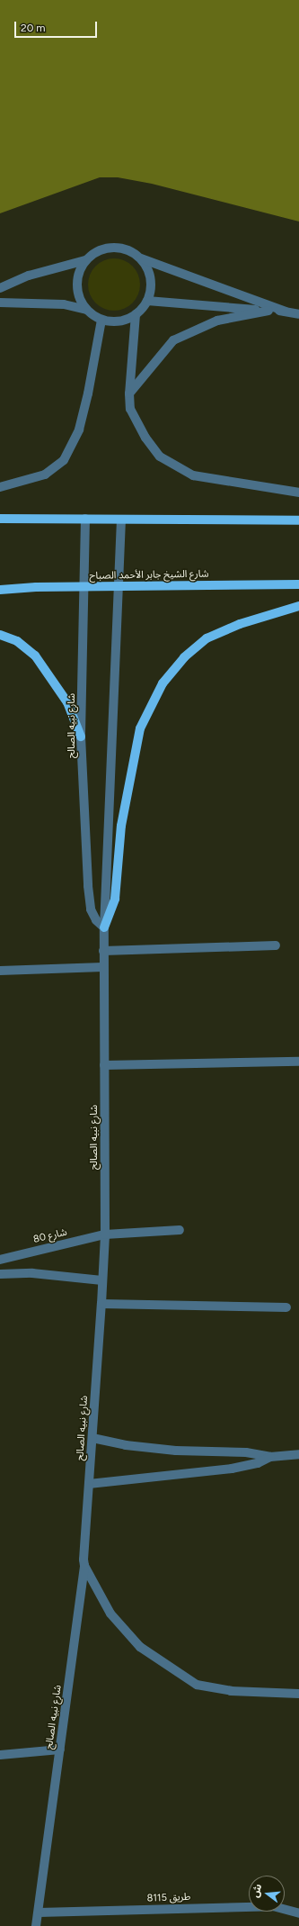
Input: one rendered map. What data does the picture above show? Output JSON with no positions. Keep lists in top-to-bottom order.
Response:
{
  "streets": {
    "main road": ["شارع الشيخ جابر الأحمد الصباح"],
    "street": ["شارع نبيه الصالح", "شارع 80", "طريق 8115"]
  },
  "crossings": [
    ["شارع الشيخ جابر الأحمد الصباح", "شارع نبيه الصالح"],
    ["شارع نبيه الصالح", "شارع 80"],
    ["شارع نبيه الصالح", "طريق 8115"]
  ],
  "scale_bar": "20 m",
  "north": "left"
}
